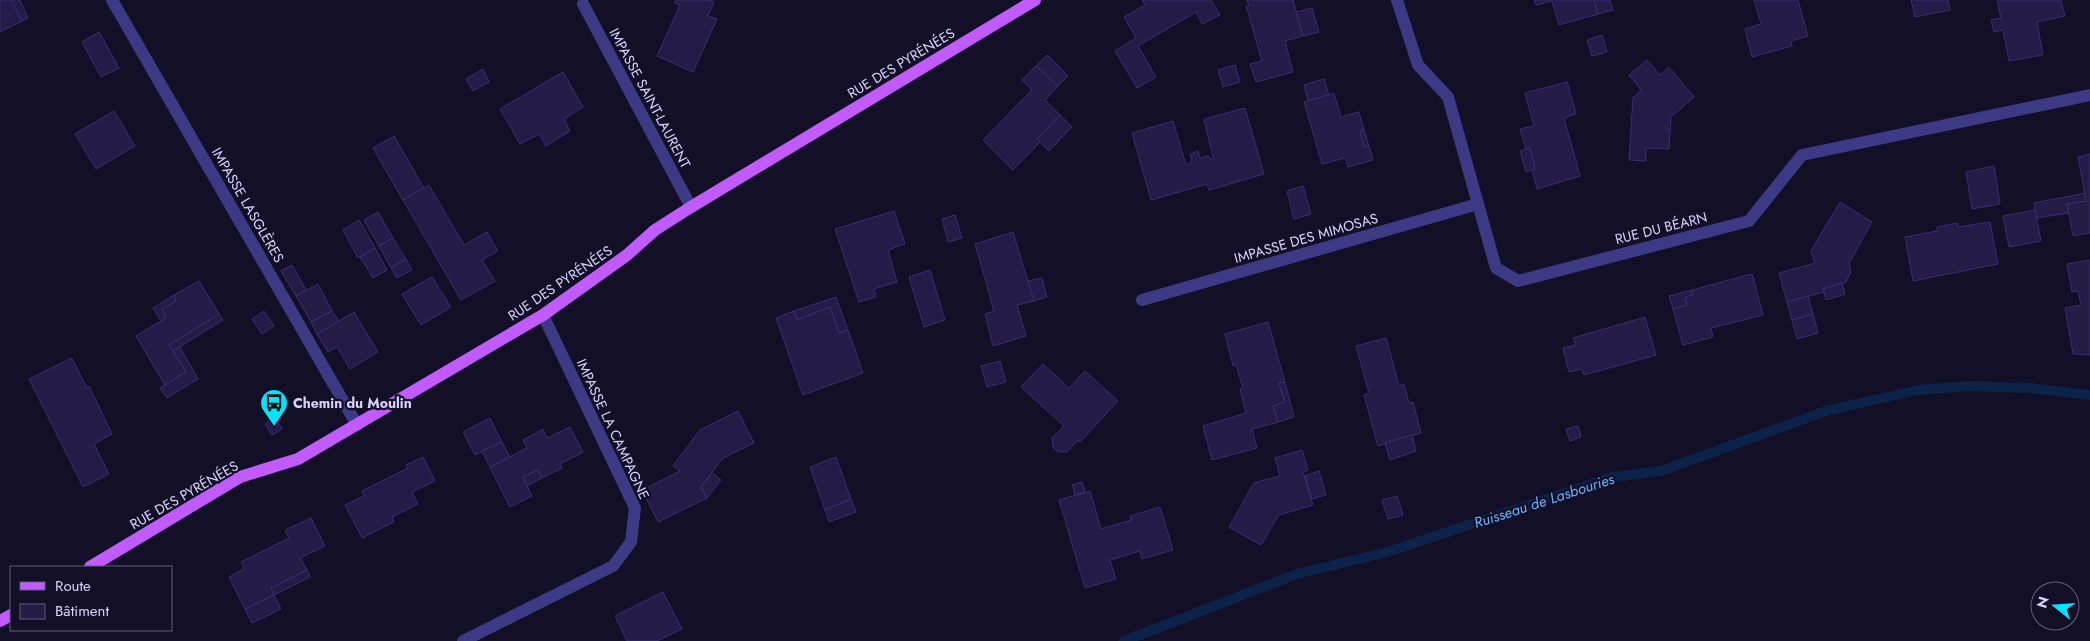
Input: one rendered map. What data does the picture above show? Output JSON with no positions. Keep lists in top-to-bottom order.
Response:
{
  "streets": {
    "main road": ["RUE DES PYRÉNÉES"],
    "street": [
      "IMPASSE SAINT-LAURENT",
      "IMPASSE LASGLÈRES",
      "RUE DU BÉARN",
      "IMPASSE DES MIMOSAS",
      "IMPASSE LA CAMPAGNE"
    ]
  },
  "crossings": [
    ["RUE DES PYRÉNÉES", "IMPASSE SAINT-LAURENT"],
    ["RUE DES PYRÉNÉES", "IMPASSE LASGLÈRES"],
    ["RUE DES PYRÉNÉES", "IMPASSE LA CAMPAGNE"],
    ["RUE DU BÉARN", "IMPASSE DES MIMOSAS"]
  ],
  "water": ["Ruisseau de Lasbouries"],
  "places": {
    "bus stop": ["Chemin du Moulin"]
  },
  "legend": ["Route", "Bâtiment"],
  "north": "left"
}
